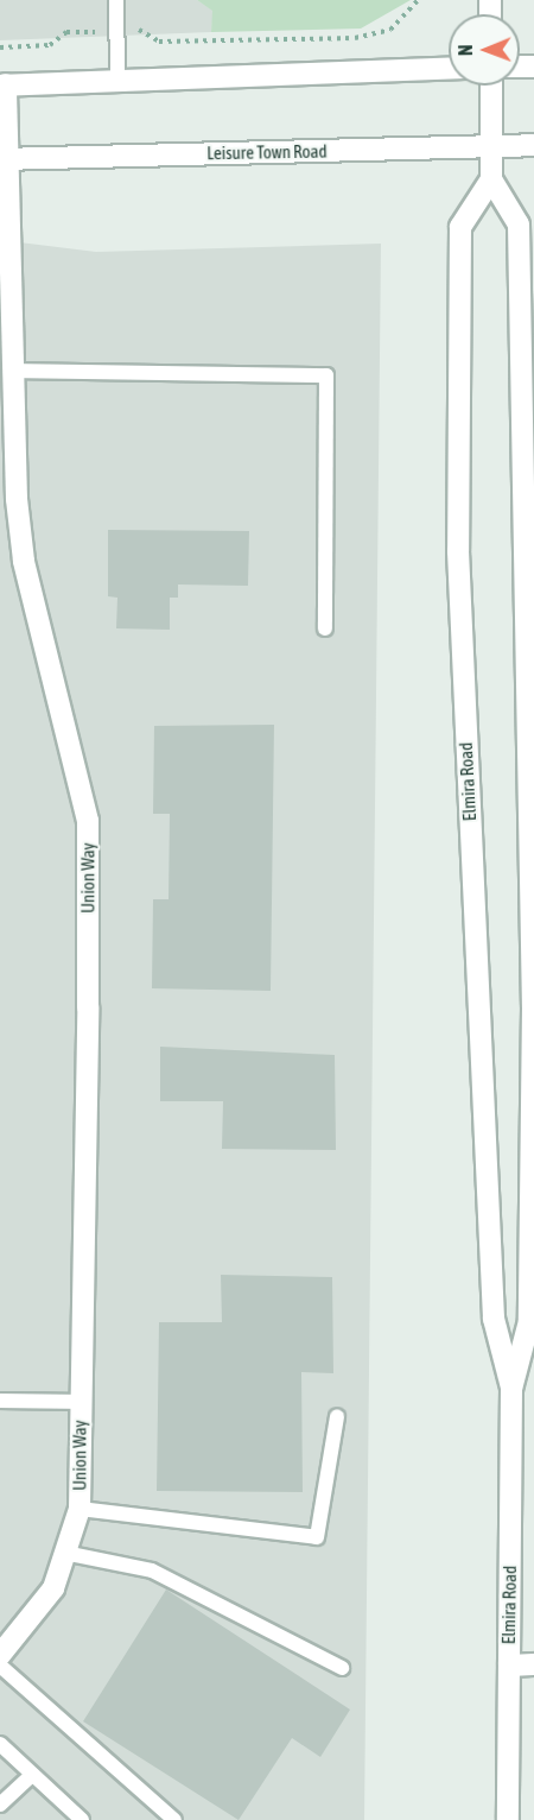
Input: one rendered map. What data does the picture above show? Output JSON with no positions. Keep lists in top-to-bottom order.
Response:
{
  "streets": {
    "main road": ["Leisure Town Road", "Elmira Road", "Union Way"]
  },
  "crossings": [
    ["Leisure Town Road", "Union Way"]
  ],
  "north": "left"
}
